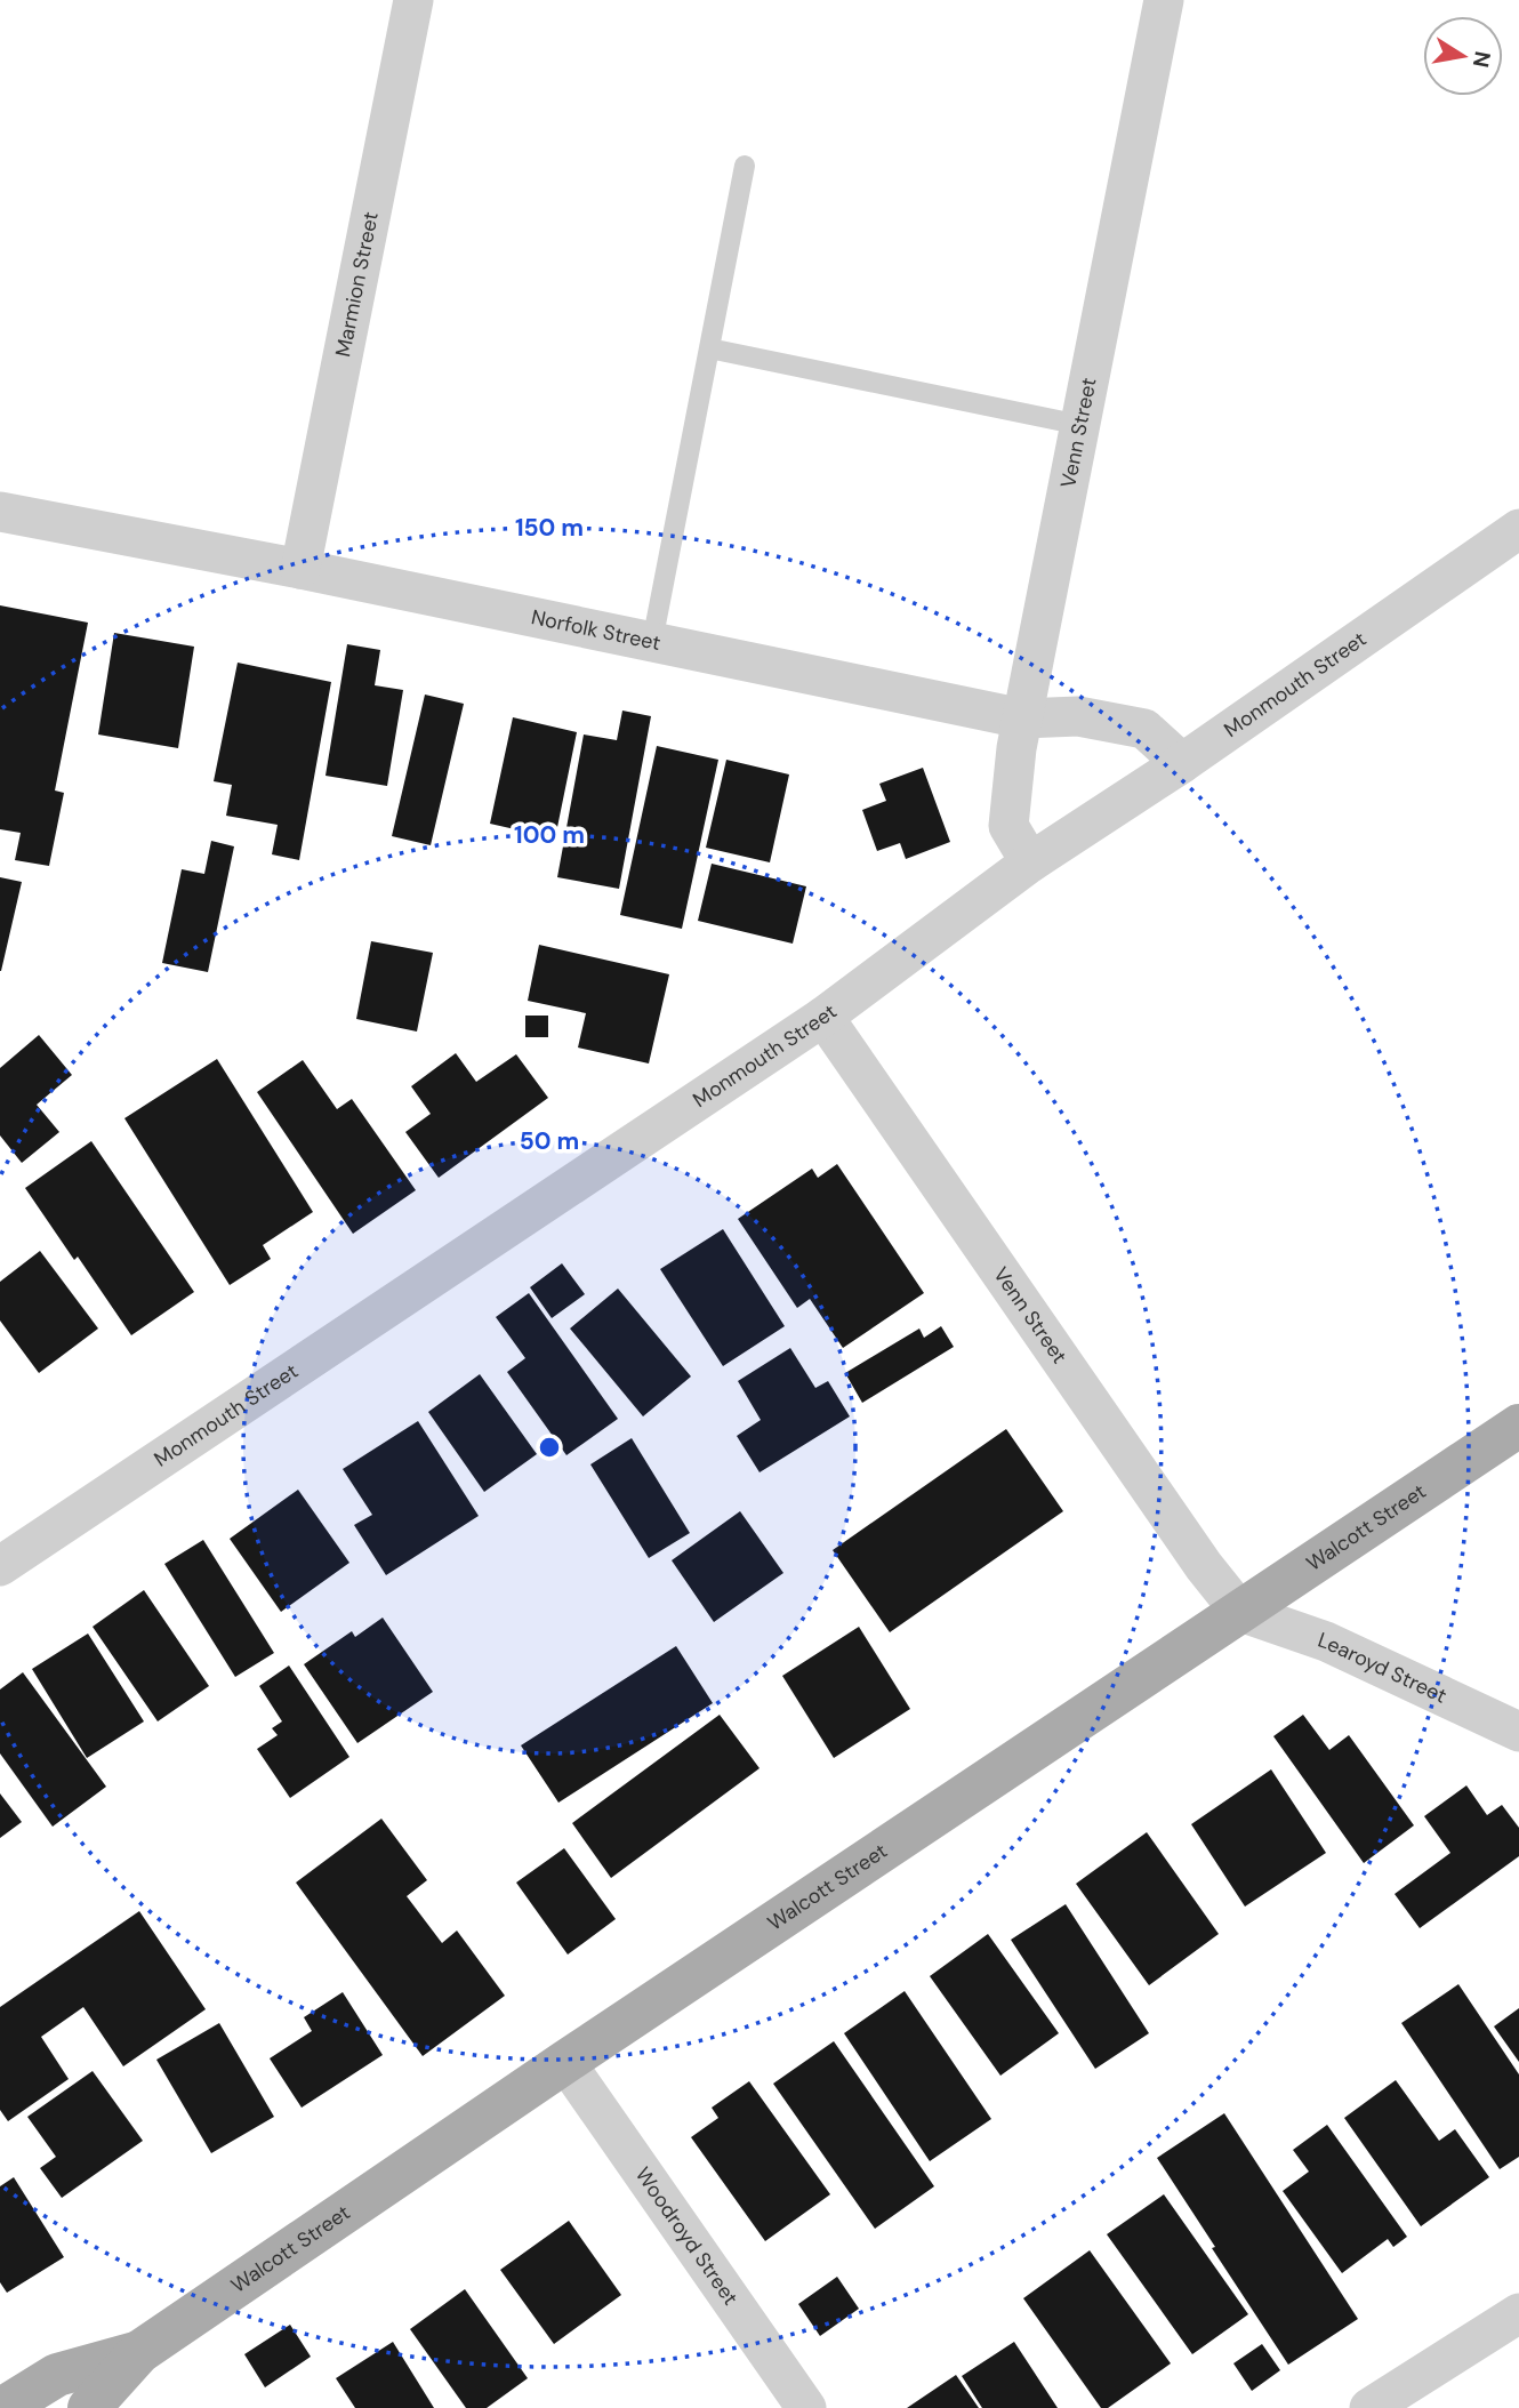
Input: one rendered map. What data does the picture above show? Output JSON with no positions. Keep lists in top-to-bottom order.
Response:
{
  "streets": {
    "main road": ["Walcott Street"],
    "street": [
      "Marmion Street",
      "Venn Street",
      "Norfolk Street",
      "Monmouth Street",
      "Learoyd Street",
      "Woodroyd Street"
    ]
  },
  "crossings": [
    ["Marmion Street", "Norfolk Street"],
    ["Venn Street", "Norfolk Street"],
    ["Venn Street", "Monmouth Street"],
    ["Venn Street", "Walcott Street"],
    ["Venn Street", "Learoyd Street"],
    ["Norfolk Street", "Monmouth Street"],
    ["Walcott Street", "Learoyd Street"],
    ["Walcott Street", "Woodroyd Street"]
  ],
  "north": "right",
  "rings": ["150 m", "100 m", "50 m"]
}
